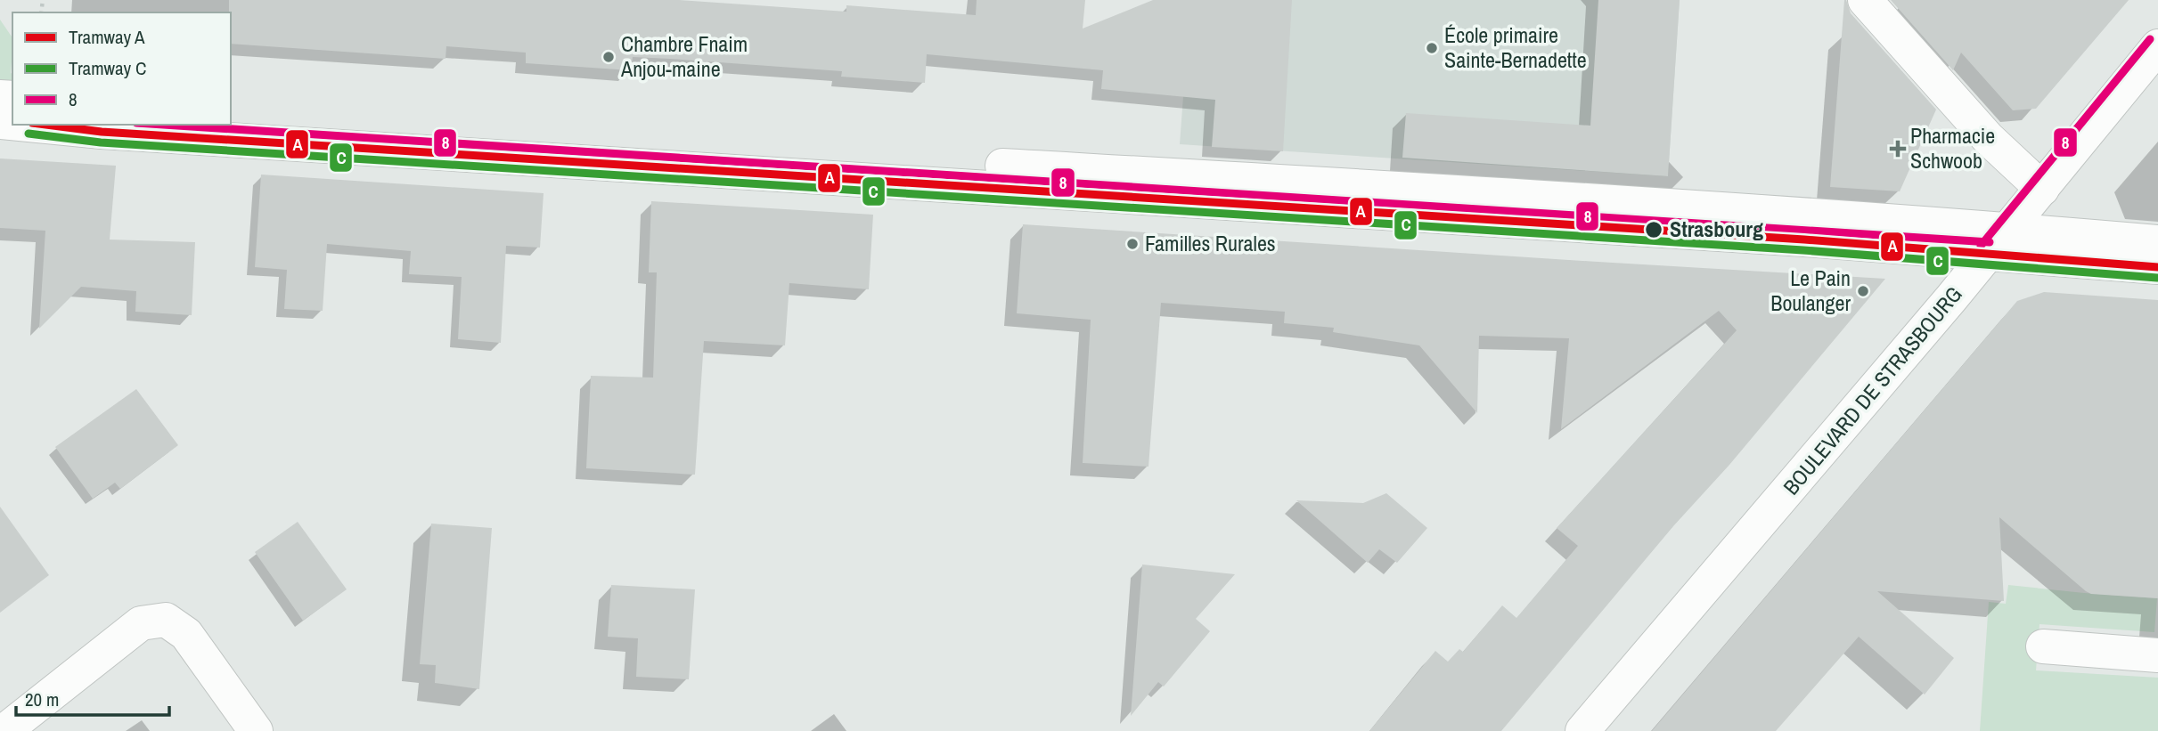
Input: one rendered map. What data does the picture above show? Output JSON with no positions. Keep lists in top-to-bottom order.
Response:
{
  "streets": {
    "street": ["BOULEVARD DE STRASBOURG"]
  },
  "places": {
    "other": [
      "École primaire Sainte-Bernadette",
      "Chambre Fnaim Anjou-maine",
      "Strasbourg",
      "Familles Rurales",
      "Le Pain Boulanger"
    ],
    "health": ["Pharmacie Schwoob"]
  },
  "lines": ["transit line 8", "tram line A", "tram line C"],
  "legend": ["Tramway A", "Tramway C", "8"],
  "scale_bar": "20 m"
}
